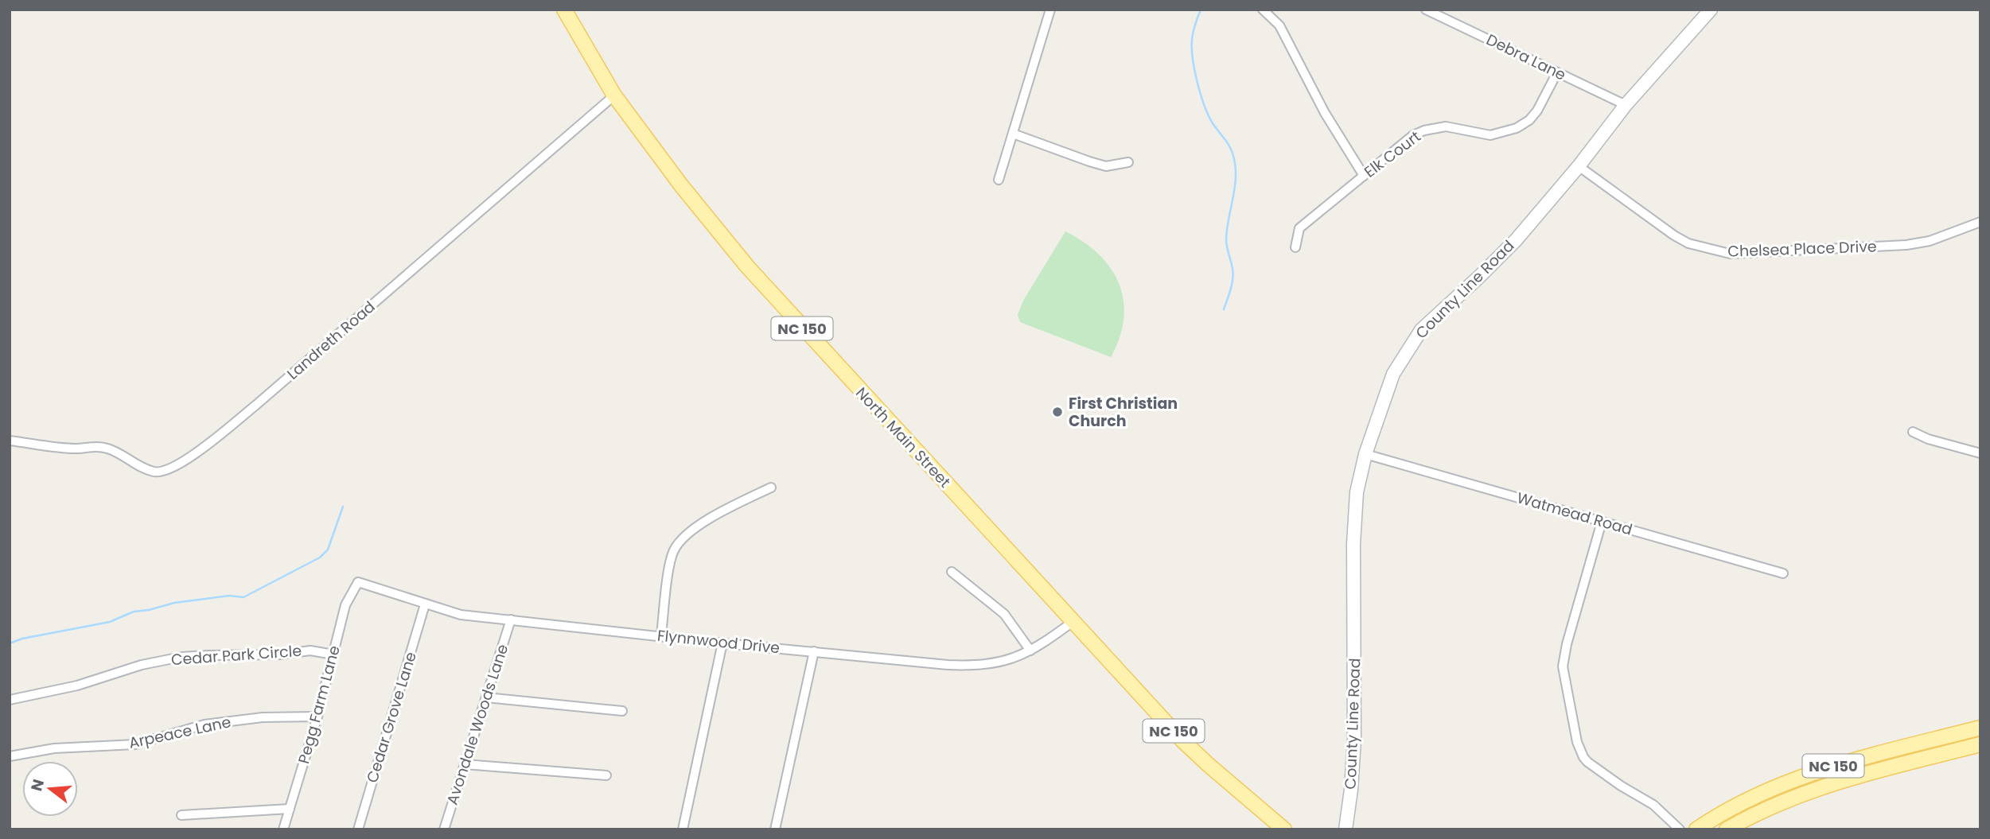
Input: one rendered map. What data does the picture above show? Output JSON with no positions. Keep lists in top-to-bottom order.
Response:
{
  "streets": {
    "main road": ["NC 150", "North Main Street"],
    "street": [
      "Debra Lane",
      "Elk Court",
      "Chelsea Place Drive",
      "County Line Road",
      "Landreth Road",
      "Watmead Road",
      "Flynnwood Drive",
      "Cedar Park Circle",
      "Pegg Farm Lane",
      "Cedar Grove Lane",
      "Avondale Woods Lane",
      "Arpeace Lane"
    ]
  },
  "crossings": [
    ["Debra Lane", "Elk Court"],
    ["Debra Lane", "County Line Road"],
    ["Chelsea Place Drive", "County Line Road"],
    ["County Line Road", "Watmead Road"],
    ["Landreth Road", "North Main Street"],
    ["North Main Street", "Flynnwood Drive"],
    ["Flynnwood Drive", "Pegg Farm Lane"],
    ["Flynnwood Drive", "Cedar Grove Lane"],
    ["Flynnwood Drive", "Avondale Woods Lane"],
    ["Cedar Park Circle", "Pegg Farm Lane"],
    ["Pegg Farm Lane", "Arpeace Lane"]
  ],
  "places": ["First Christian Church"],
  "north": "left"
}
